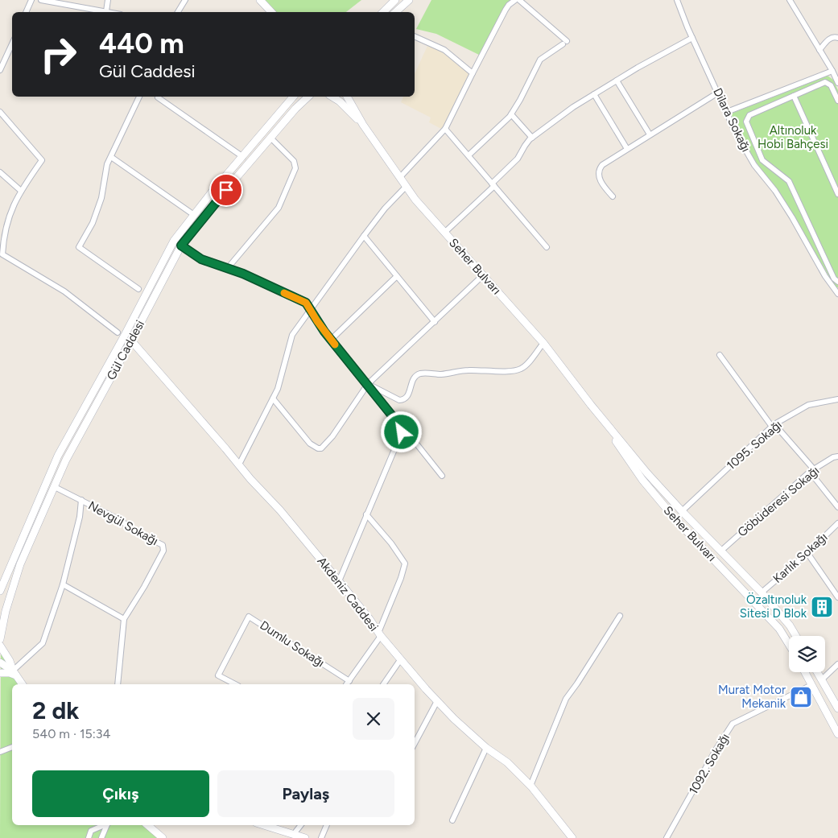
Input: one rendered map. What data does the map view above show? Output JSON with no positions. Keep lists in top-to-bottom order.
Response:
{
  "streets": {
    "street": [
      "Dilara Sokağı",
      "Seher Bulvarı",
      "Gül Caddesi",
      "1095. Sokağı",
      "Göbüderesi Sokağı",
      "Nevgül Sokağı",
      "Karlık Sokağı",
      "Akdeniz Caddesi",
      "Dumlu Sokağı",
      "1092. Sokağı"
    ]
  },
  "crossings": [
    ["Seher Bulvarı", "1095. Sokağı"],
    ["Seher Bulvarı", "Göbüderesi Sokağı"],
    ["Seher Bulvarı", "Karlık Sokağı"],
    ["Gül Caddesi", "Nevgül Sokağı"],
    ["Gül Caddesi", "Akdeniz Caddesi"]
  ],
  "parks": ["Altınoluk Hobi Bahçesi"],
  "places": {
    "building": ["Özaltınoluk Sitesi D Blok"],
    "shop": ["Murat Motor Mekanik"]
  },
  "page": {
    "turn": ["440 m", "Gül Caddesi"],
    "heading": ["2 dk", "540 m · 15:34"],
    "buttons": ["Çıkış", "Paylaş"]
  }
}
